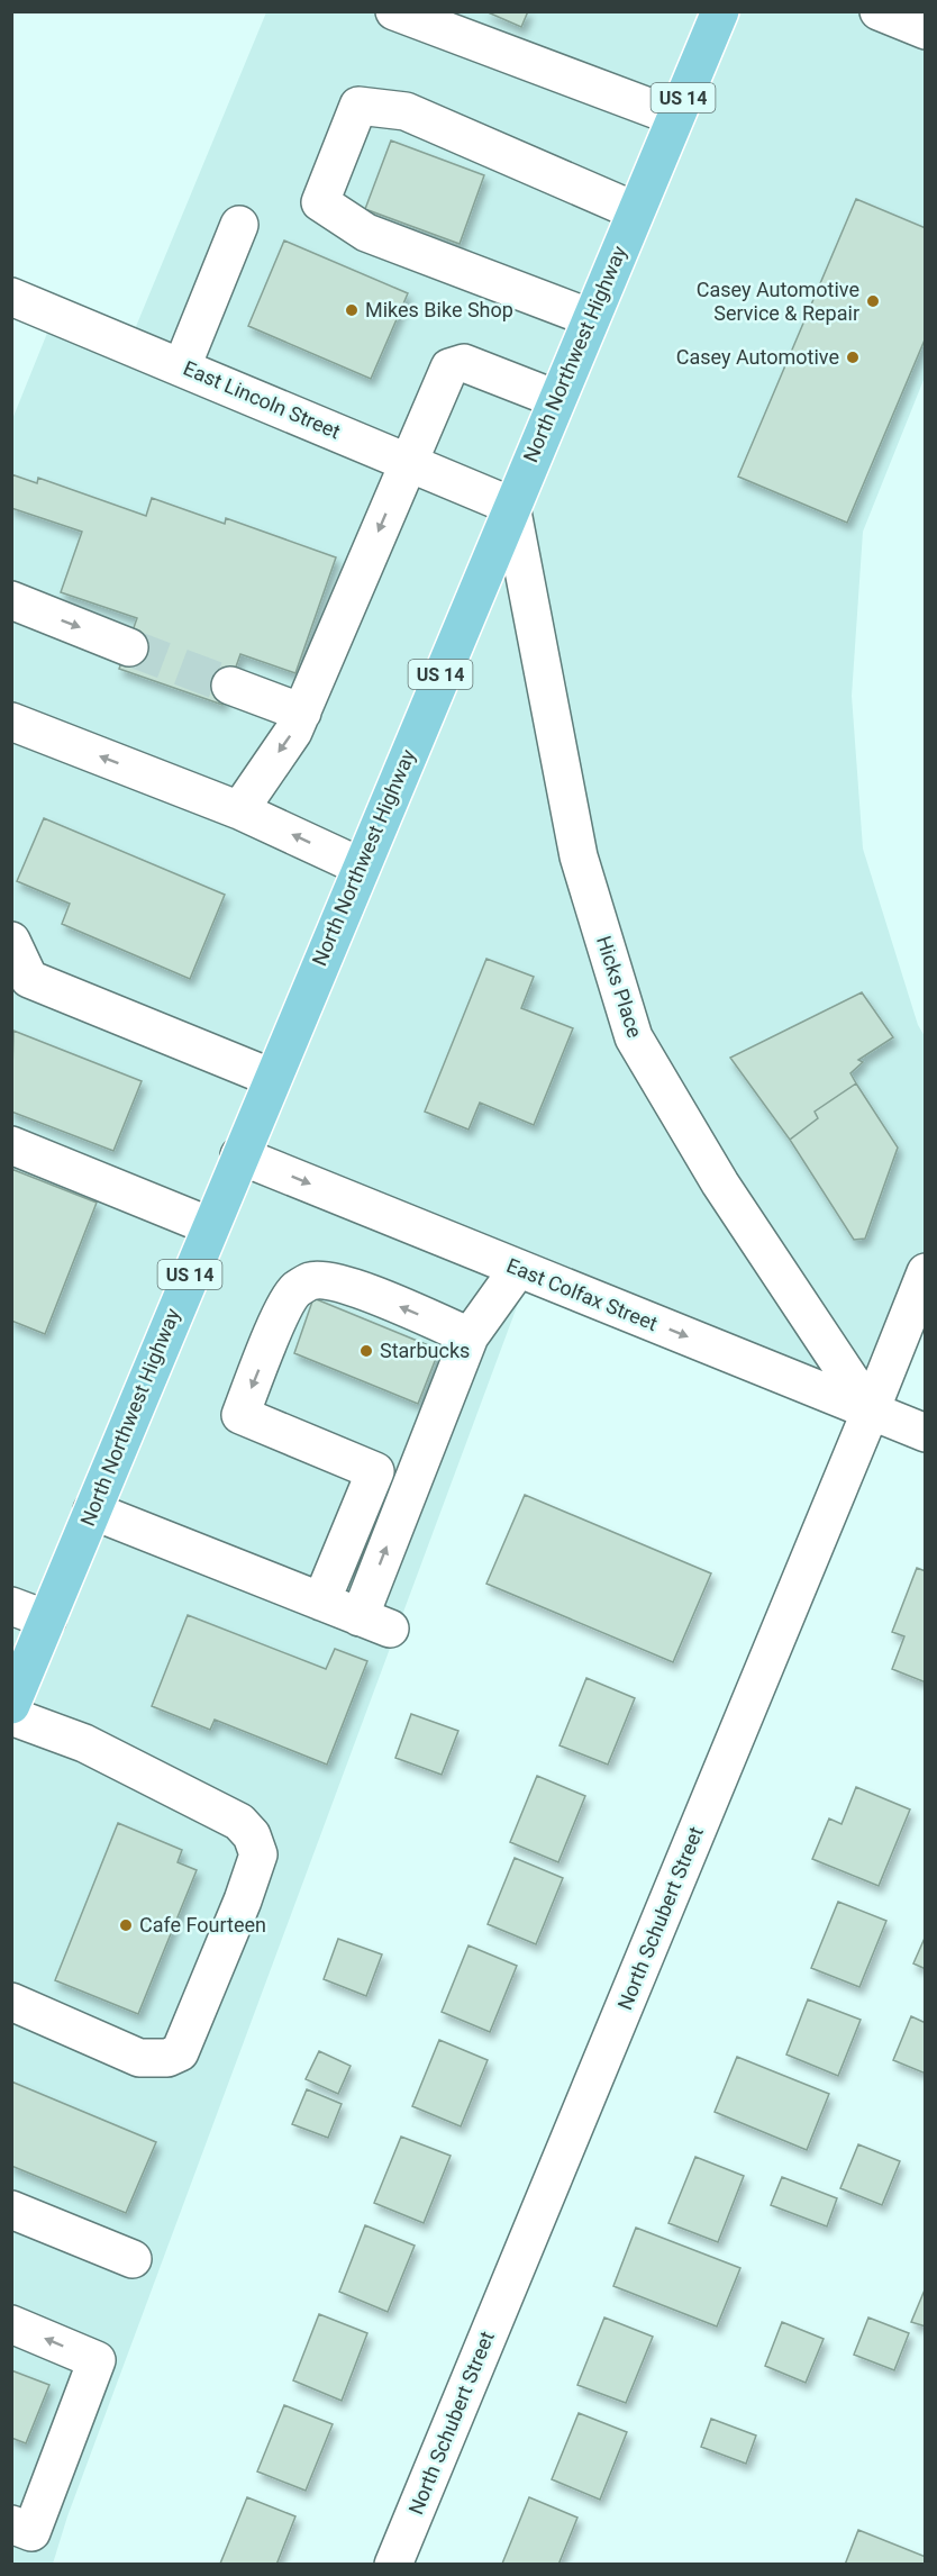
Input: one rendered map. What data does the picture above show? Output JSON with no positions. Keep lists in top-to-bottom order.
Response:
{
  "streets": {
    "main road": ["US 14", "North Northwest Highway"],
    "street": [
      "East Lincoln Street",
      "Hicks Place",
      "East Colfax Street",
      "North Schubert Street"
    ]
  },
  "crossings": [
    ["North Northwest Highway", "East Lincoln Street"],
    ["North Northwest Highway", "Hicks Place"],
    ["North Northwest Highway", "East Colfax Street"],
    ["East Lincoln Street", "Hicks Place"],
    ["Hicks Place", "East Colfax Street"],
    ["Hicks Place", "North Schubert Street"],
    ["East Colfax Street", "North Schubert Street"]
  ],
  "one_way": ["East Colfax Street"],
  "places": [
    "Casey Automotive Service & Repair",
    "Mikes Bike Shop",
    "Casey Automotive",
    "Starbucks",
    "Cafe Fourteen"
  ]
}
